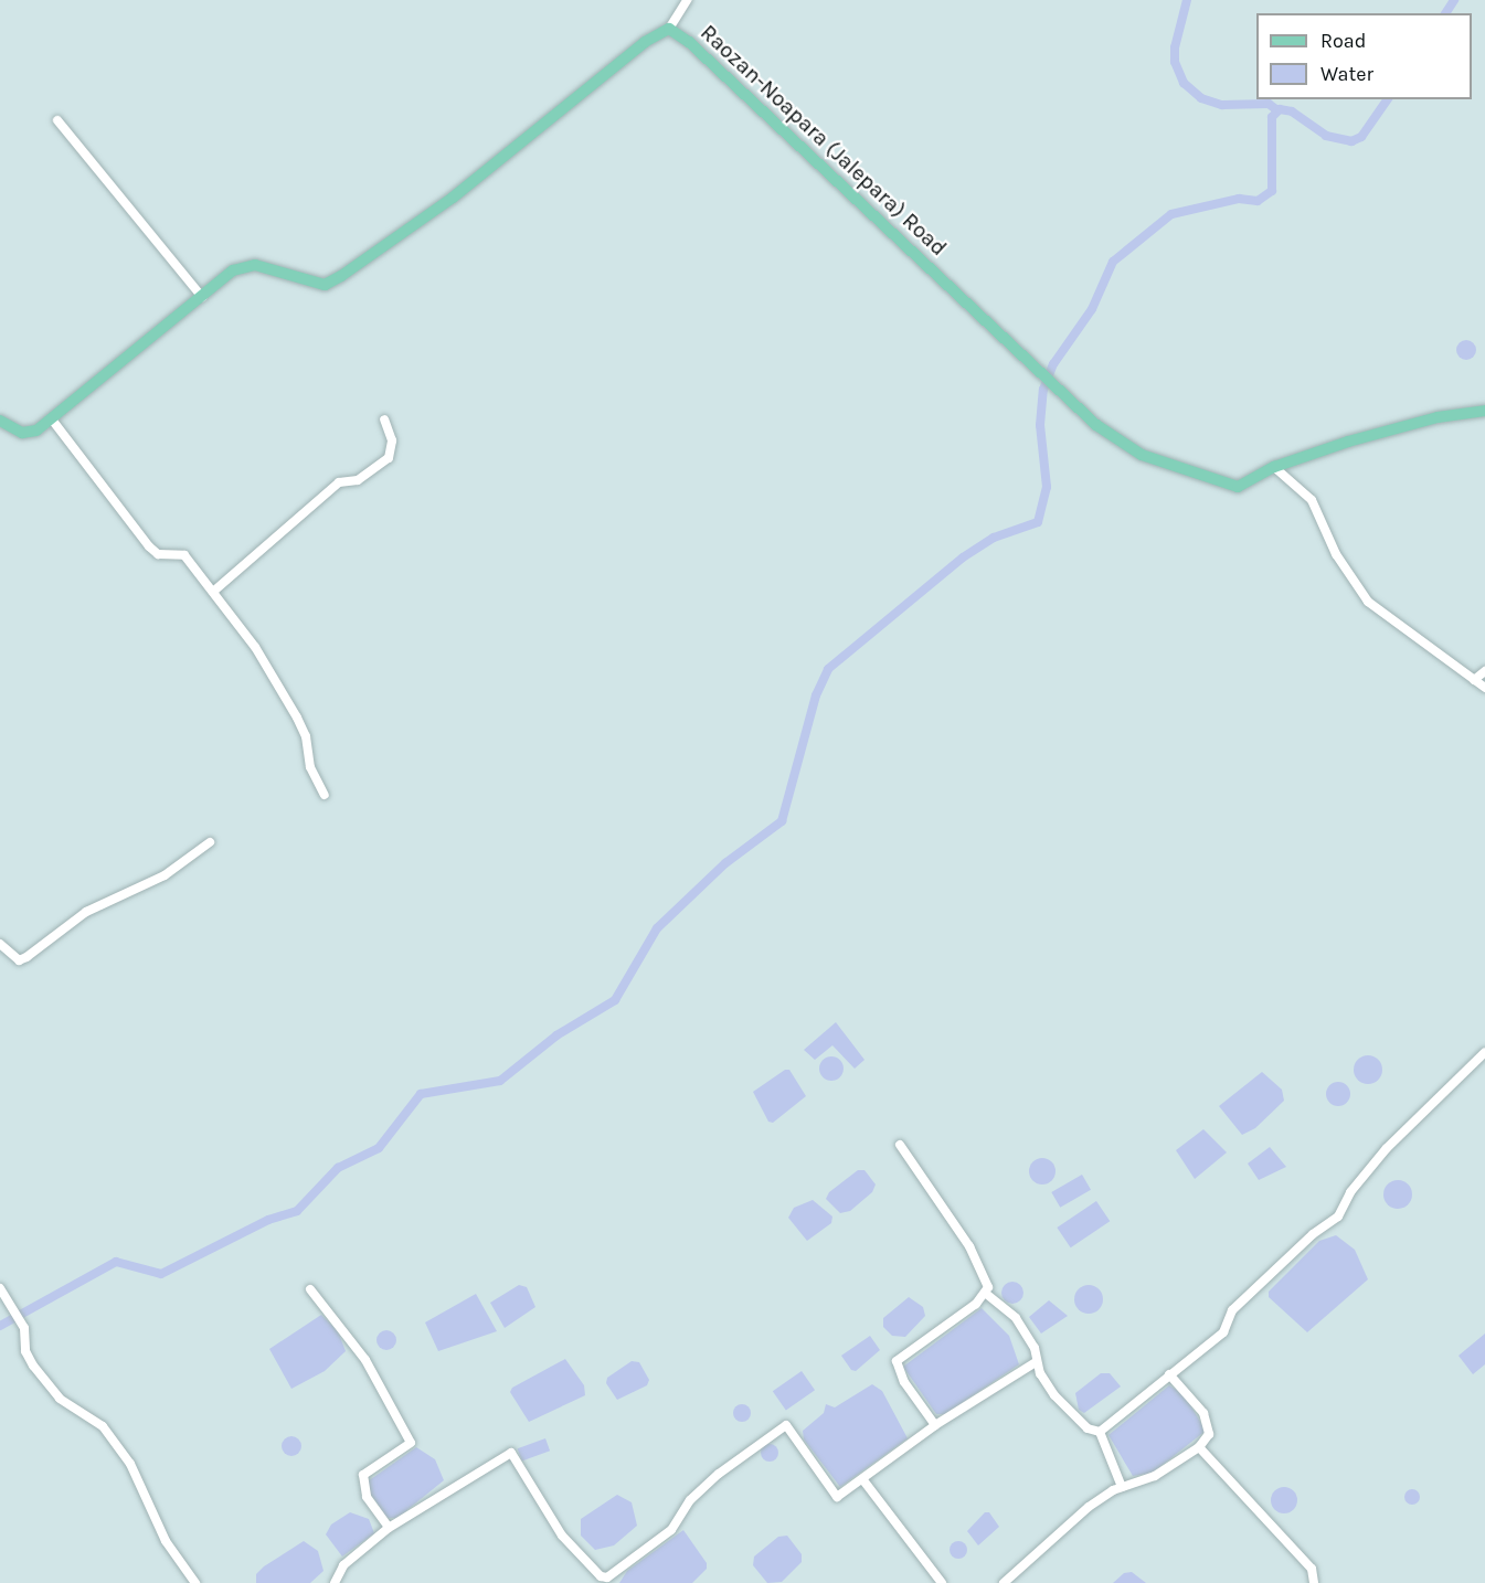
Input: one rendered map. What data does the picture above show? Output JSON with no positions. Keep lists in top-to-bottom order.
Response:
{
  "streets": {
    "main road": ["Raozan-Noapara (Jalepara) Road"]
  },
  "legend": ["Road", "Water"]
}
